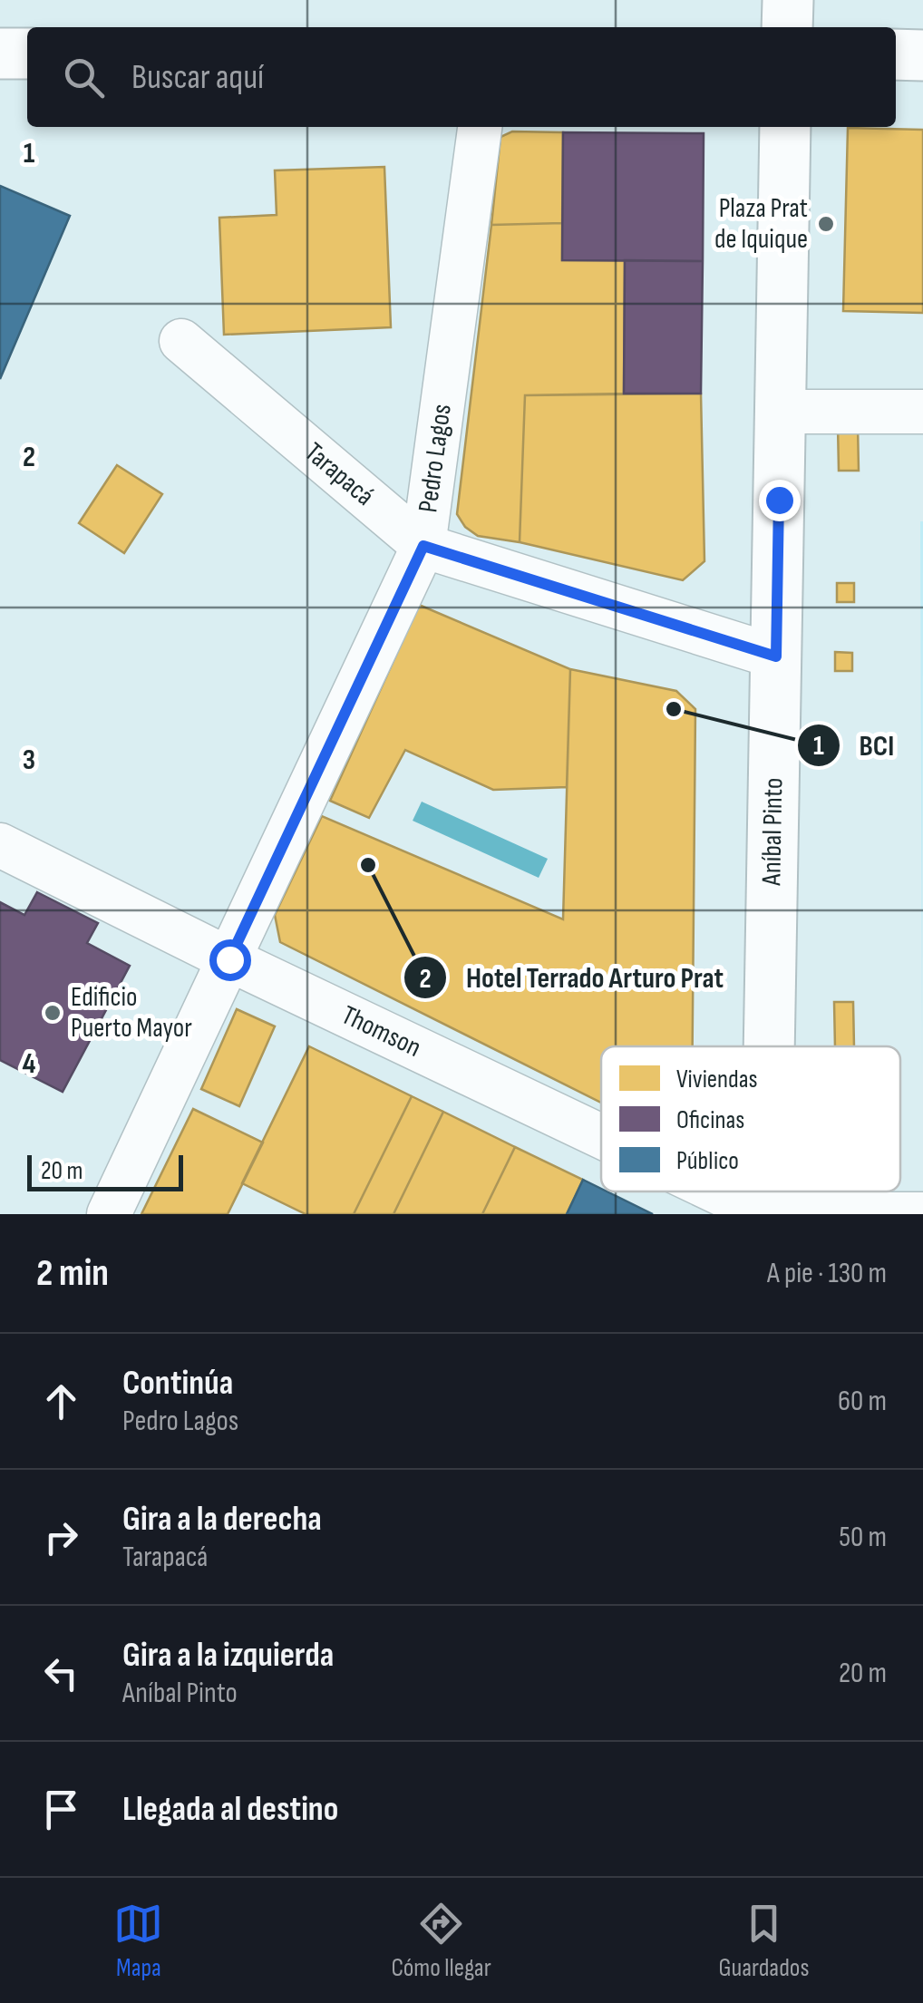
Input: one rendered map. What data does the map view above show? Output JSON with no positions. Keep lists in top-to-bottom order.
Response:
{
  "streets": {
    "street": [
      "Pedro Lagos",
      "Tarapacá",
      "Aníbal Pinto",
      "Thomson"
    ]
  },
  "crossings": [
    ["Pedro Lagos", "Tarapacá"],
    ["Pedro Lagos", "Thomson"],
    ["Tarapacá", "Aníbal Pinto"],
    ["Aníbal Pinto", "Thomson"]
  ],
  "places": [
    "Plaza Prat de Iquique",
    "BCI",
    "Hotel Terrado Arturo Prat",
    "Edificio Puerto Mayor"
  ],
  "legend": ["Viviendas", "Oficinas", "Público"],
  "scale_bar": "20 m",
  "page": {
    "search": "Buscar aquí",
    "scale": "20 m",
    "heading": ["2 min", "A pie · 130 m"],
    "list": [
      ["Continúa", "Pedro Lagos", "60 m"],
      ["Gira a la derecha", "Tarapacá", "50 m"],
      ["Gira a la izquierda", "Aníbal Pinto", "20 m"],
      "Llegada al destino"
    ],
    "nav": ["Mapa", "Cómo llegar", "Guardados"]
  },
  "grid": {
    "rows": [
      "1",
      "2",
      "3",
      "4"
    ]
  }
}
